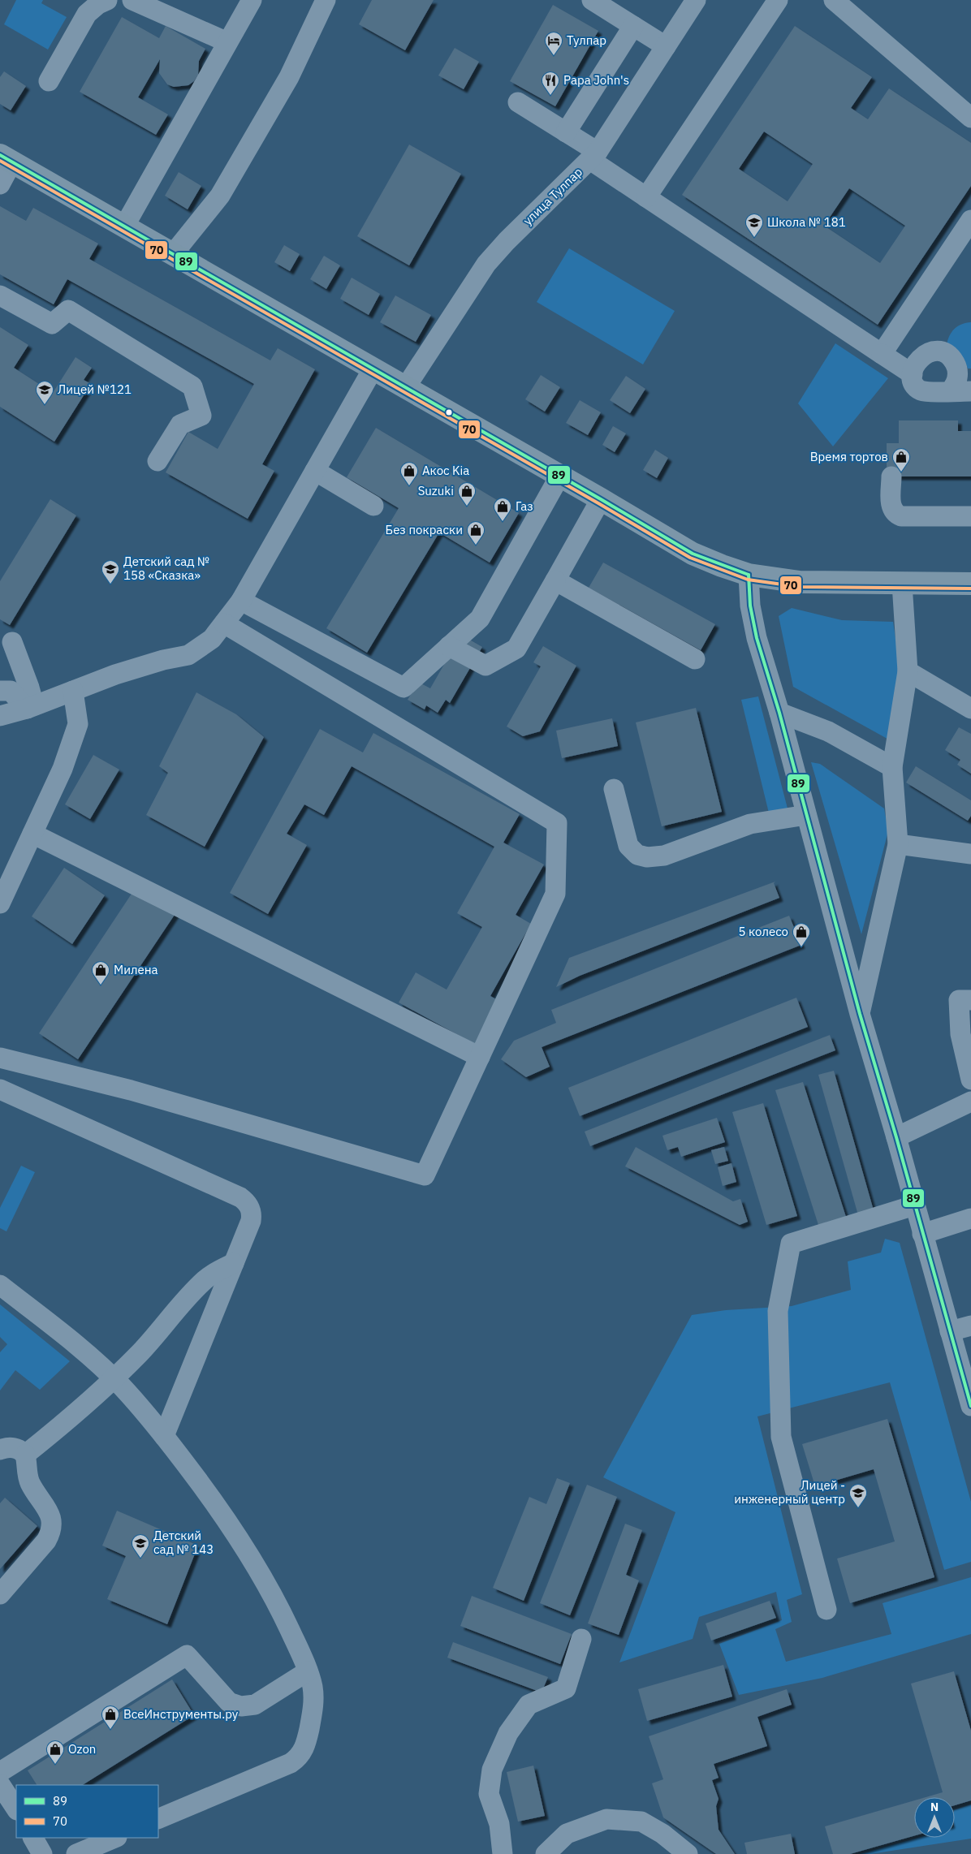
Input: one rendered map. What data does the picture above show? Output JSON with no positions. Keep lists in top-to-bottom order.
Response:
{
  "streets": {
    "street": ["улица Тулпар"]
  },
  "places": {
    "hotel": ["Тулпар"],
    "restaurant": ["Papa John's"],
    "school or university": [
      "Школа № 181",
      "Лицей №121",
      "Детский сад № 158 «Сказка»",
      "Лицей - инженерный центр",
      "Детский сад № 143"
    ],
    "shop": [
      "Время тортов",
      "Акос Kia",
      "Suzuki",
      "Газ",
      "Без покраски",
      "5 колесо",
      "Милена",
      "ВсеИнструменты.ру",
      "Ozon"
    ]
  },
  "lines": ["transit line 89", "transit line 70"],
  "legend": ["89", "70"],
  "north": "top"
}
